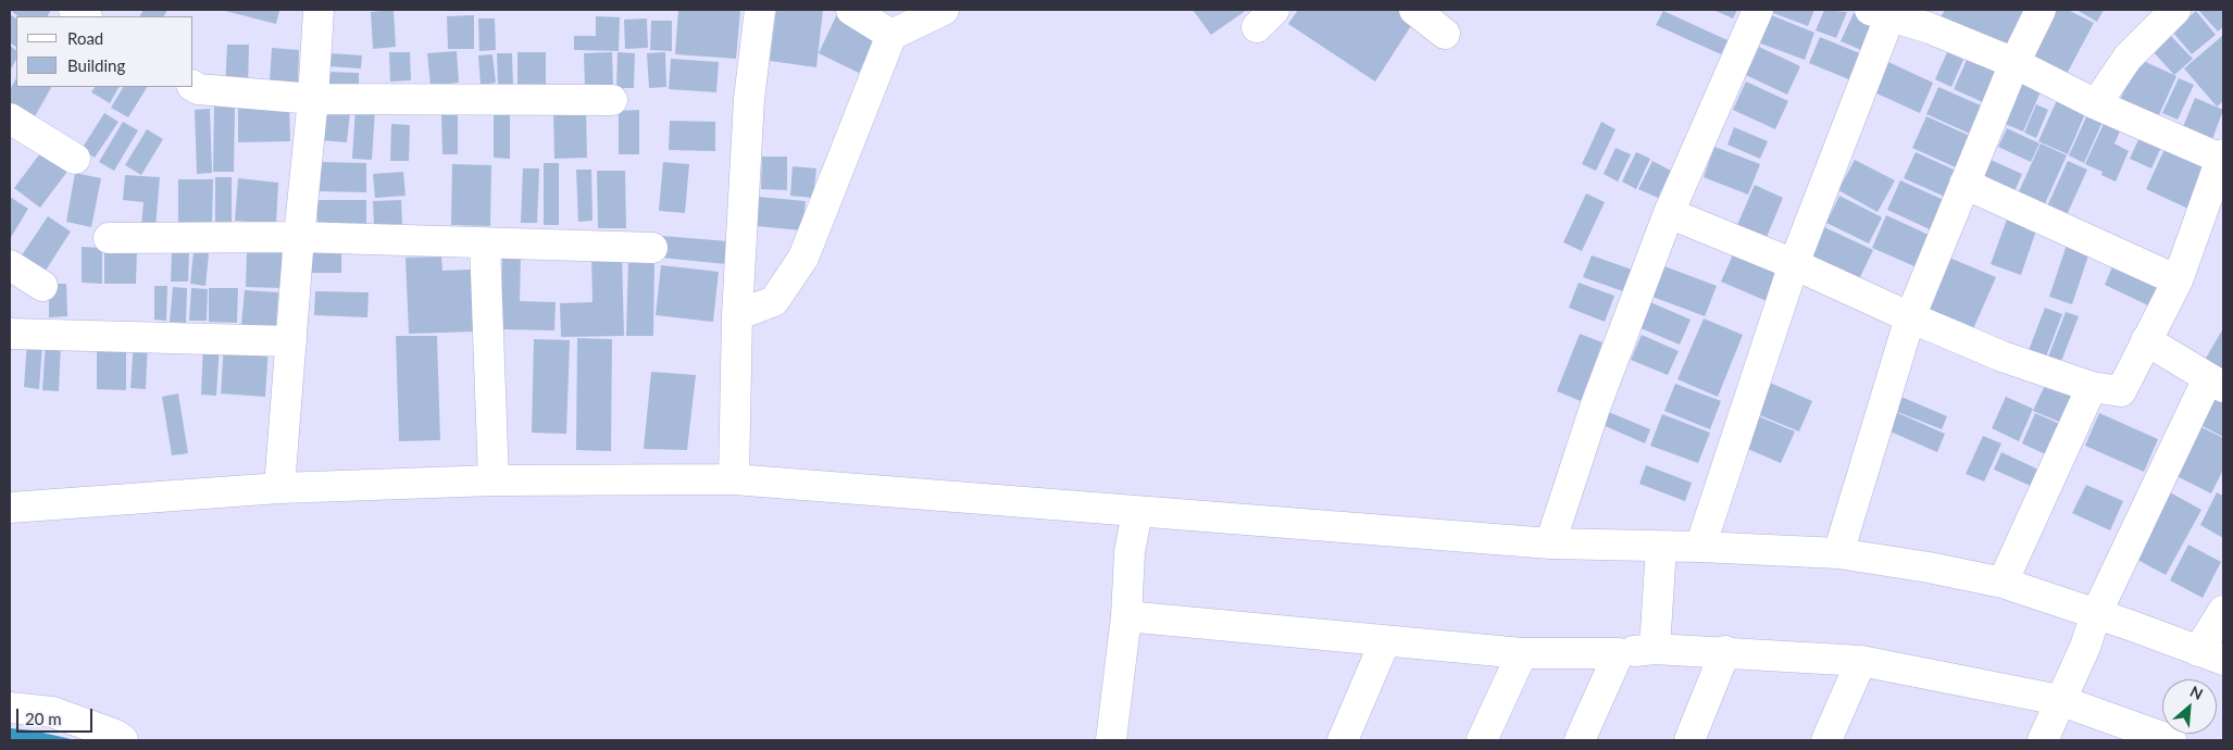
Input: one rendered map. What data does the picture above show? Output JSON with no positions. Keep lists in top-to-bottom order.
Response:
{
  "legend": ["Road", "Building"],
  "scale_bar": "20 m",
  "north": "top right"
}
